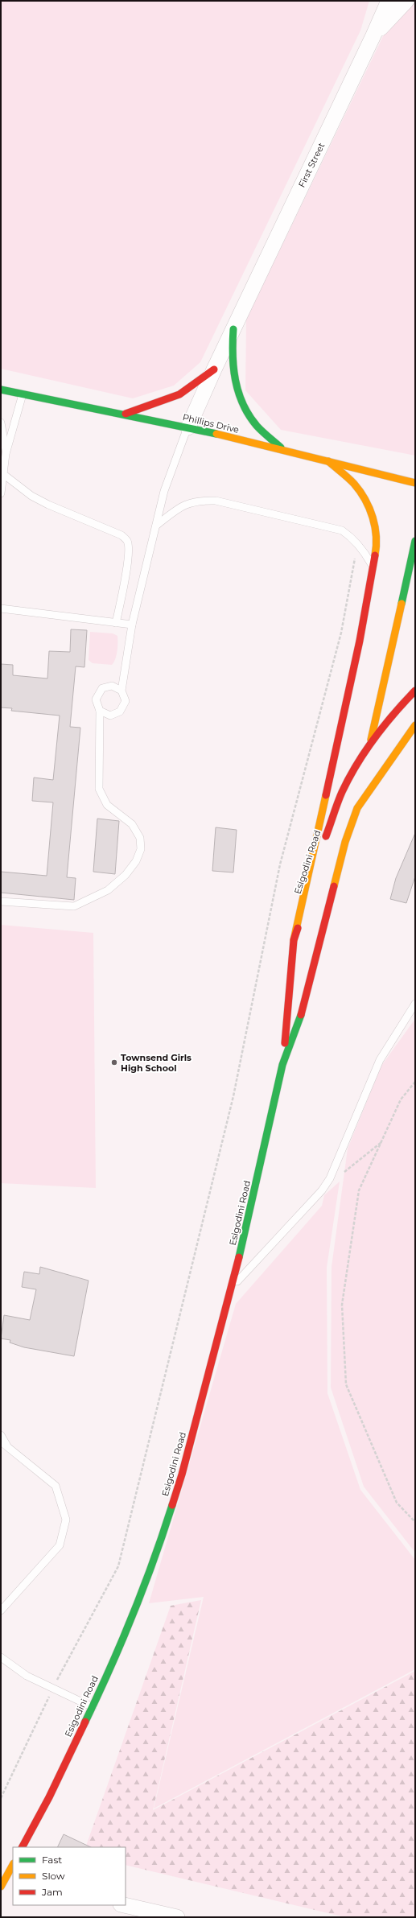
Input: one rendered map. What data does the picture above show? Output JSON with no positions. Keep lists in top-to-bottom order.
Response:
{
  "streets": {
    "main road": ["Phillips Drive", "Esigodini Road"],
    "street": ["First Street"]
  },
  "crossings": [
    ["First Street", "Phillips Drive"]
  ],
  "places": ["Townsend Girls High School"],
  "legend": ["Fast", "Slow", "Jam"]
}
